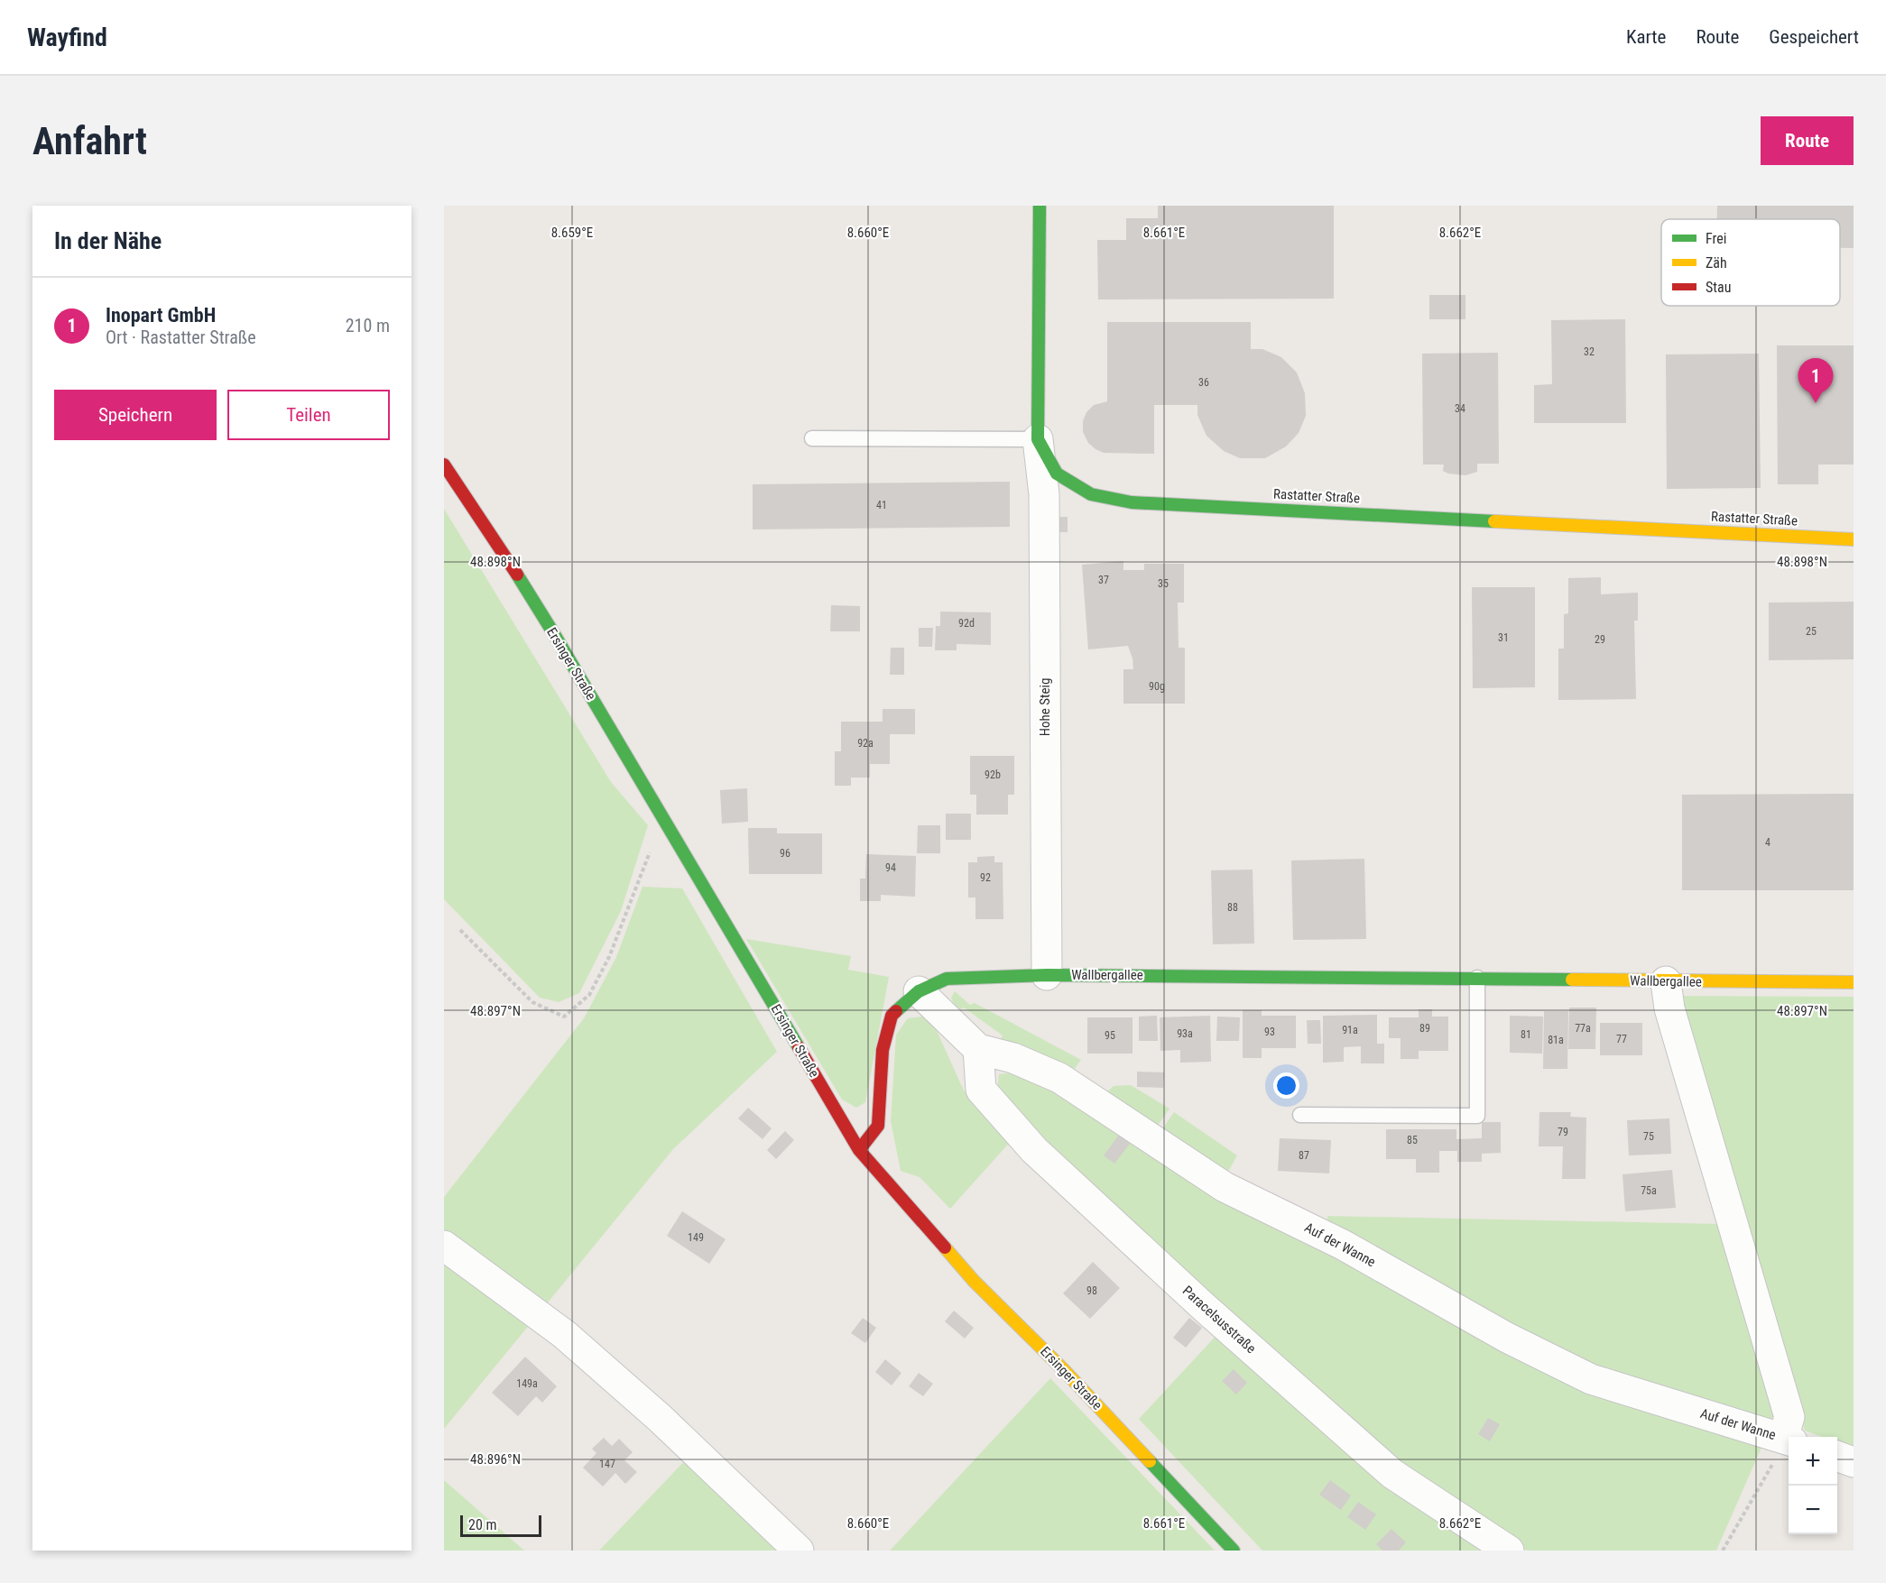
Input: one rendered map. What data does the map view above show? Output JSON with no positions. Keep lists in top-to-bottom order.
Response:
{
  "streets": {
    "street": [
      "Rastatter Straße",
      "Ersinger Straße",
      "Hohe Steig",
      "Wallbergallee",
      "Auf der Wanne",
      "Paracelsusstraße"
    ]
  },
  "crossings": [
    ["Rastatter Straße", "Hohe Steig"],
    ["Ersinger Straße", "Wallbergallee"],
    ["Hohe Steig", "Wallbergallee"],
    ["Wallbergallee", "Auf der Wanne"],
    ["Auf der Wanne", "Paracelsusstraße"]
  ],
  "house_numbers": [
    "32",
    "36",
    "34",
    "41",
    "37",
    "35",
    "92d",
    "25",
    "31",
    "29",
    "90g",
    "92a",
    "92b",
    "4",
    "96",
    "94",
    "92",
    "88",
    "89",
    "77a",
    "91a",
    "93",
    "93a",
    "81",
    "95",
    "77",
    "81a",
    "79",
    "75",
    "85",
    "87",
    "75a",
    "149",
    "98",
    "149a",
    "147"
  ],
  "legend": ["Frei", "Zäh", "Stau"],
  "scale_bar": "20 m",
  "page": {
    "header": "Wayfind",
    "nav": ["Karte", "Route", "Gespeichert"],
    "buttons": [
      "Route",
      ["Speichern", "Teilen"]
    ],
    "title": "Anfahrt",
    "heading": "In der Nähe",
    "list": [
      {
        "mark": "1",
        "name": "Inopart GmbH",
        "note": "Ort · Rastatter Straße",
        "value": "210 m"
      }
    ],
    "pins": "1",
    "map_buttons": ["+", "−"],
    "scale": "20 m"
  },
  "coordinates": [
    "8.659°E",
    "8.660°E",
    "8.661°E",
    "8.662°E",
    "48.898°N",
    "48.897°N",
    "48.896°N"
  ]
}
